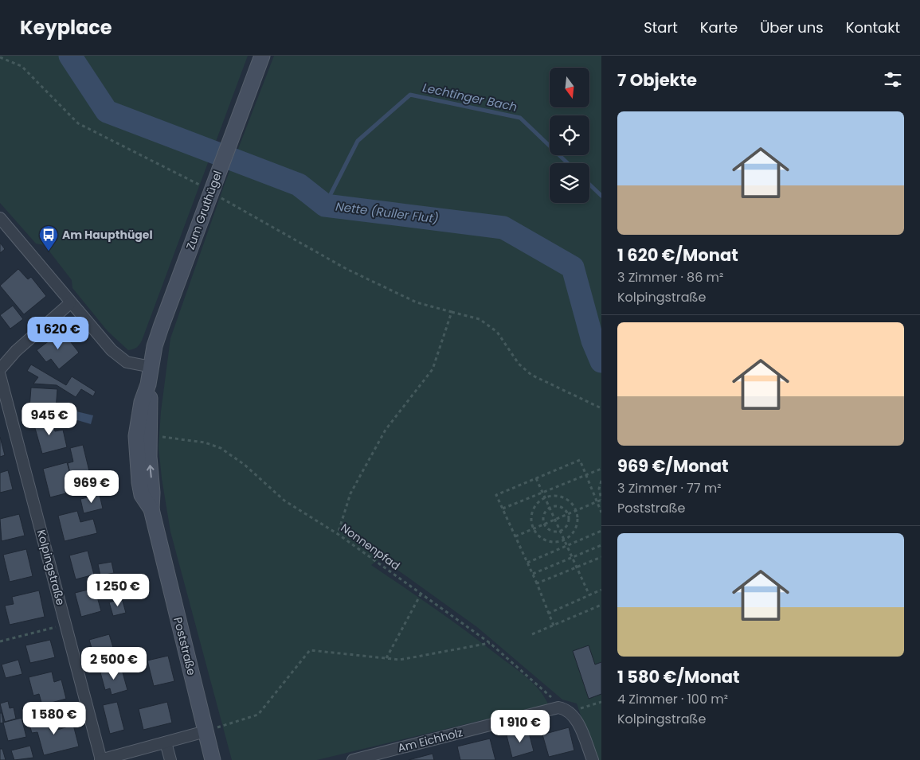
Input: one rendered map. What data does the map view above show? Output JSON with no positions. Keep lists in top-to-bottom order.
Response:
{
  "streets": {
    "street": [
      "Zum Gruthügel",
      "Kolpingstraße",
      "Poststraße",
      "Am Eichholz"
    ],
    "path": ["Nonnenpfad"]
  },
  "crossings": [
    ["Zum Gruthügel", "Poststraße"],
    ["Nonnenpfad", "Am Eichholz"]
  ],
  "water": ["Lechtinger Bach", "Nette (Ruller Flut)"],
  "places": {
    "bus stop": ["Am Haupthügel"]
  },
  "north": "bottom",
  "page": {
    "header": "Keyplace",
    "nav": [
      "Start",
      "Karte",
      "Über uns",
      "Kontakt"
    ],
    "heading": "7 Objekte",
    "list": [
      {
        "name": "1 620 €/Monat",
        "note": "3 Zimmer · 86 m² · Kolpingstraße"
      },
      {
        "name": "969 €/Monat",
        "note": "3 Zimmer · 77 m² · Poststraße"
      },
      {
        "name": "1 580 €/Monat",
        "note": "4 Zimmer · 100 m² · Kolpingstraße"
      }
    ],
    "price": [
      "1 620 €",
      "945 €",
      "969 €",
      "1 250 €",
      "2 500 €",
      "1 580 €",
      "1 910 €"
    ]
  }
}
